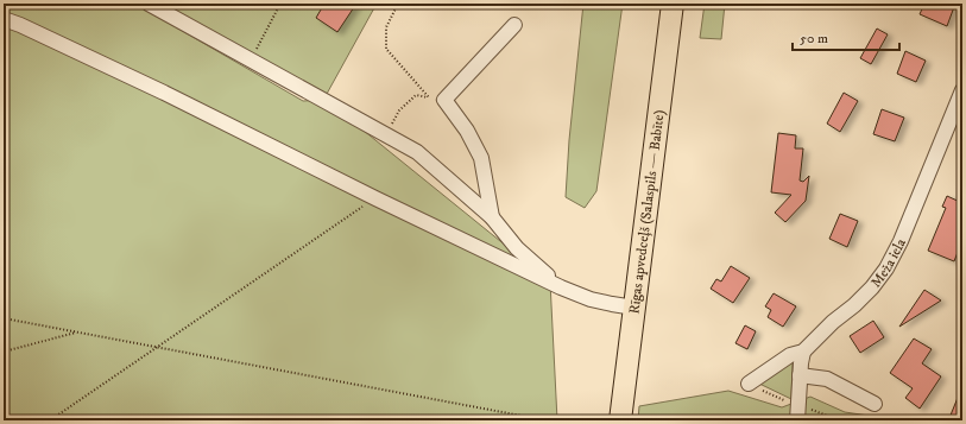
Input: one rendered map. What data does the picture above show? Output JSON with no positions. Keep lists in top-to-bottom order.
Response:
{
  "streets": {
    "highway": ["Rīgas apvedceļš (Salaspils — Babīte)"],
    "street": ["Meža iela"]
  },
  "scale_bar": "50 m"
}
